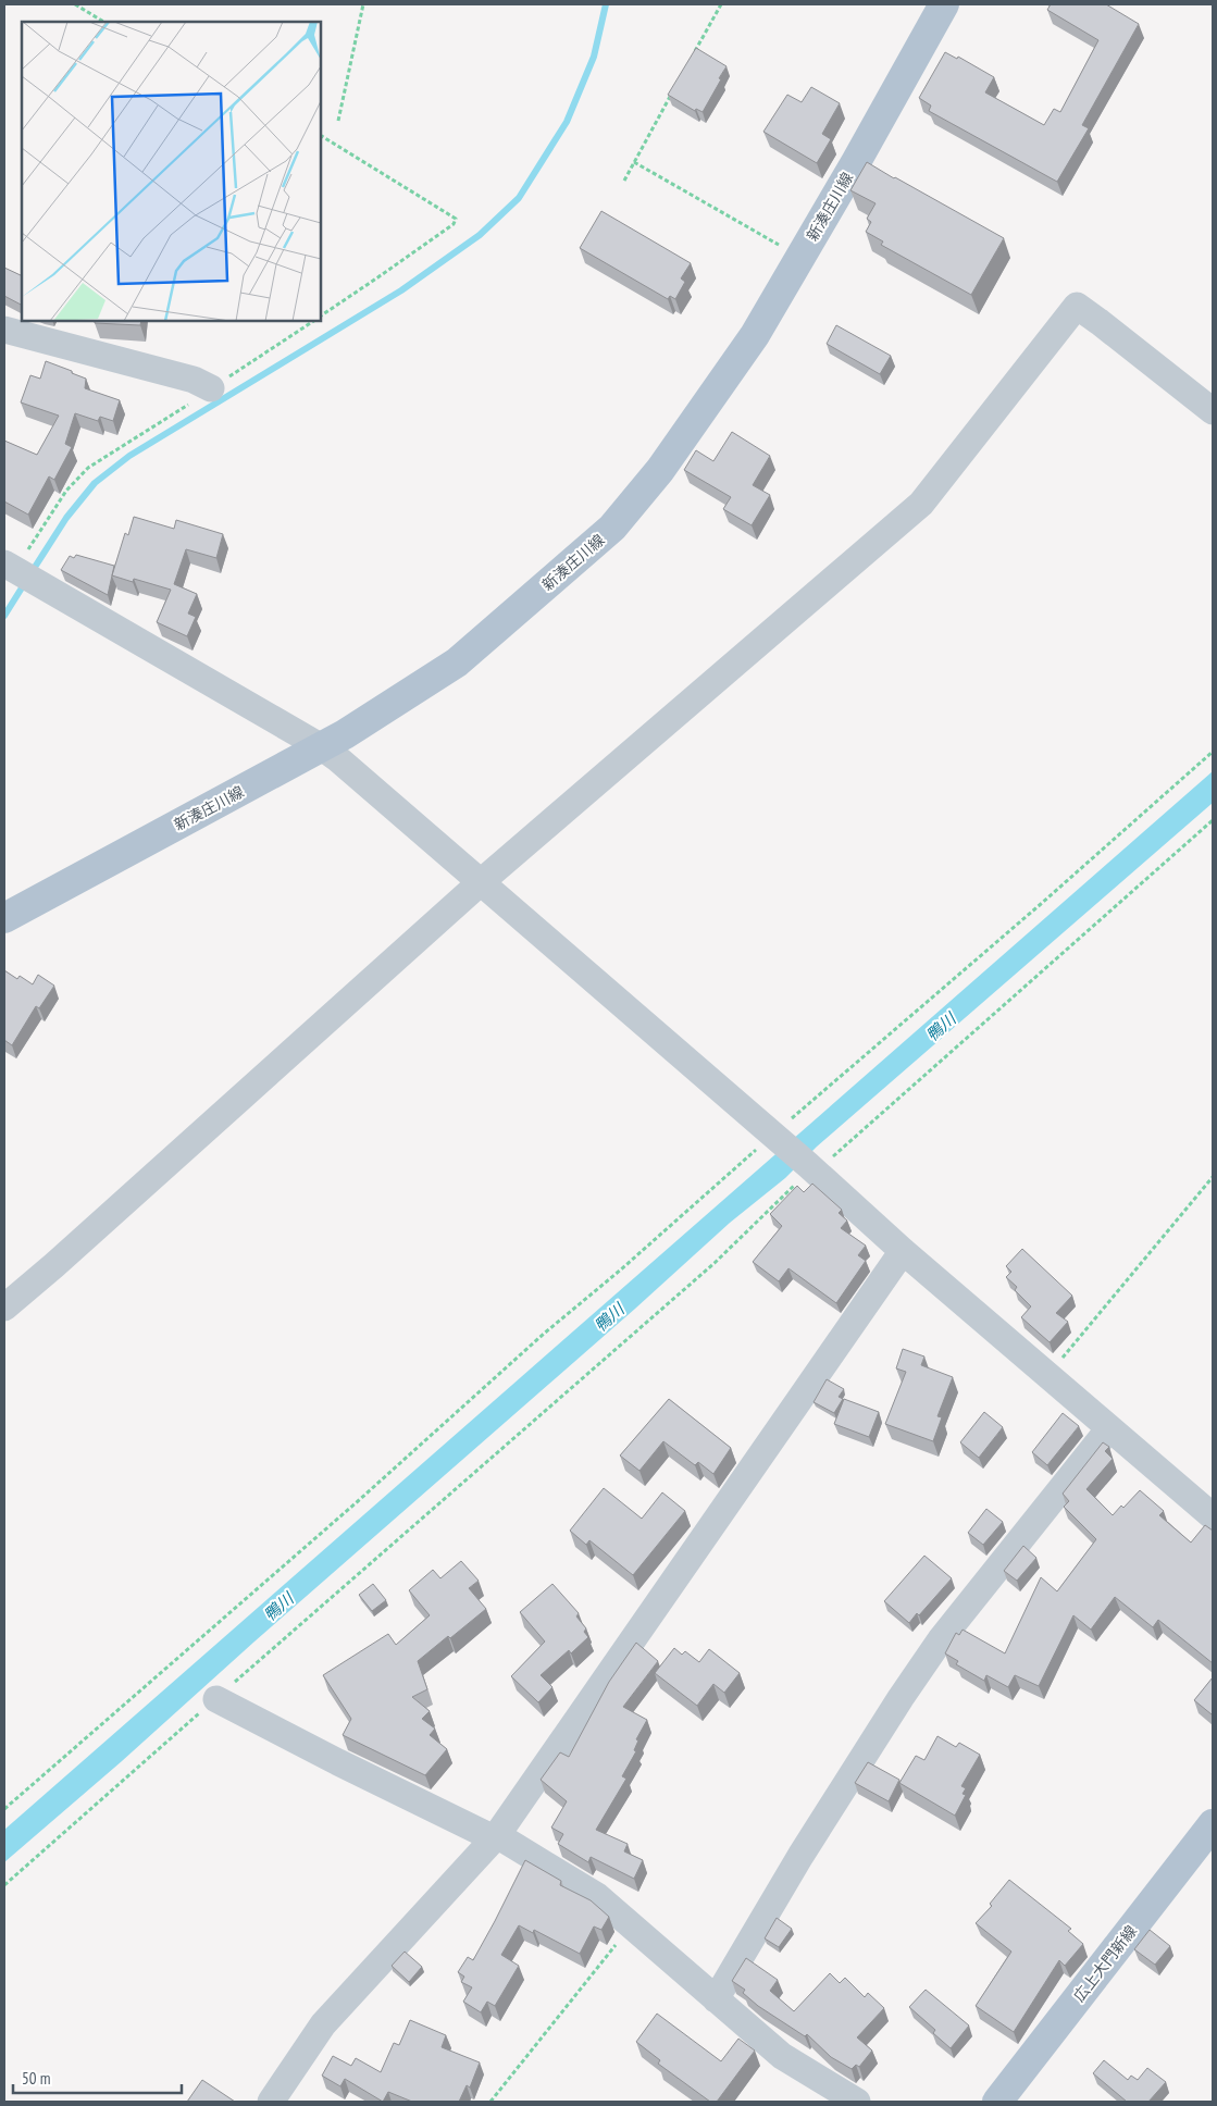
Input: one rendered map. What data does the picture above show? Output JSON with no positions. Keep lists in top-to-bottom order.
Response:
{
  "streets": {
    "main road": ["新湊庄川線", "広上大門新線"]
  },
  "water": ["鴨川"],
  "scale_bar": "50 m"
}
